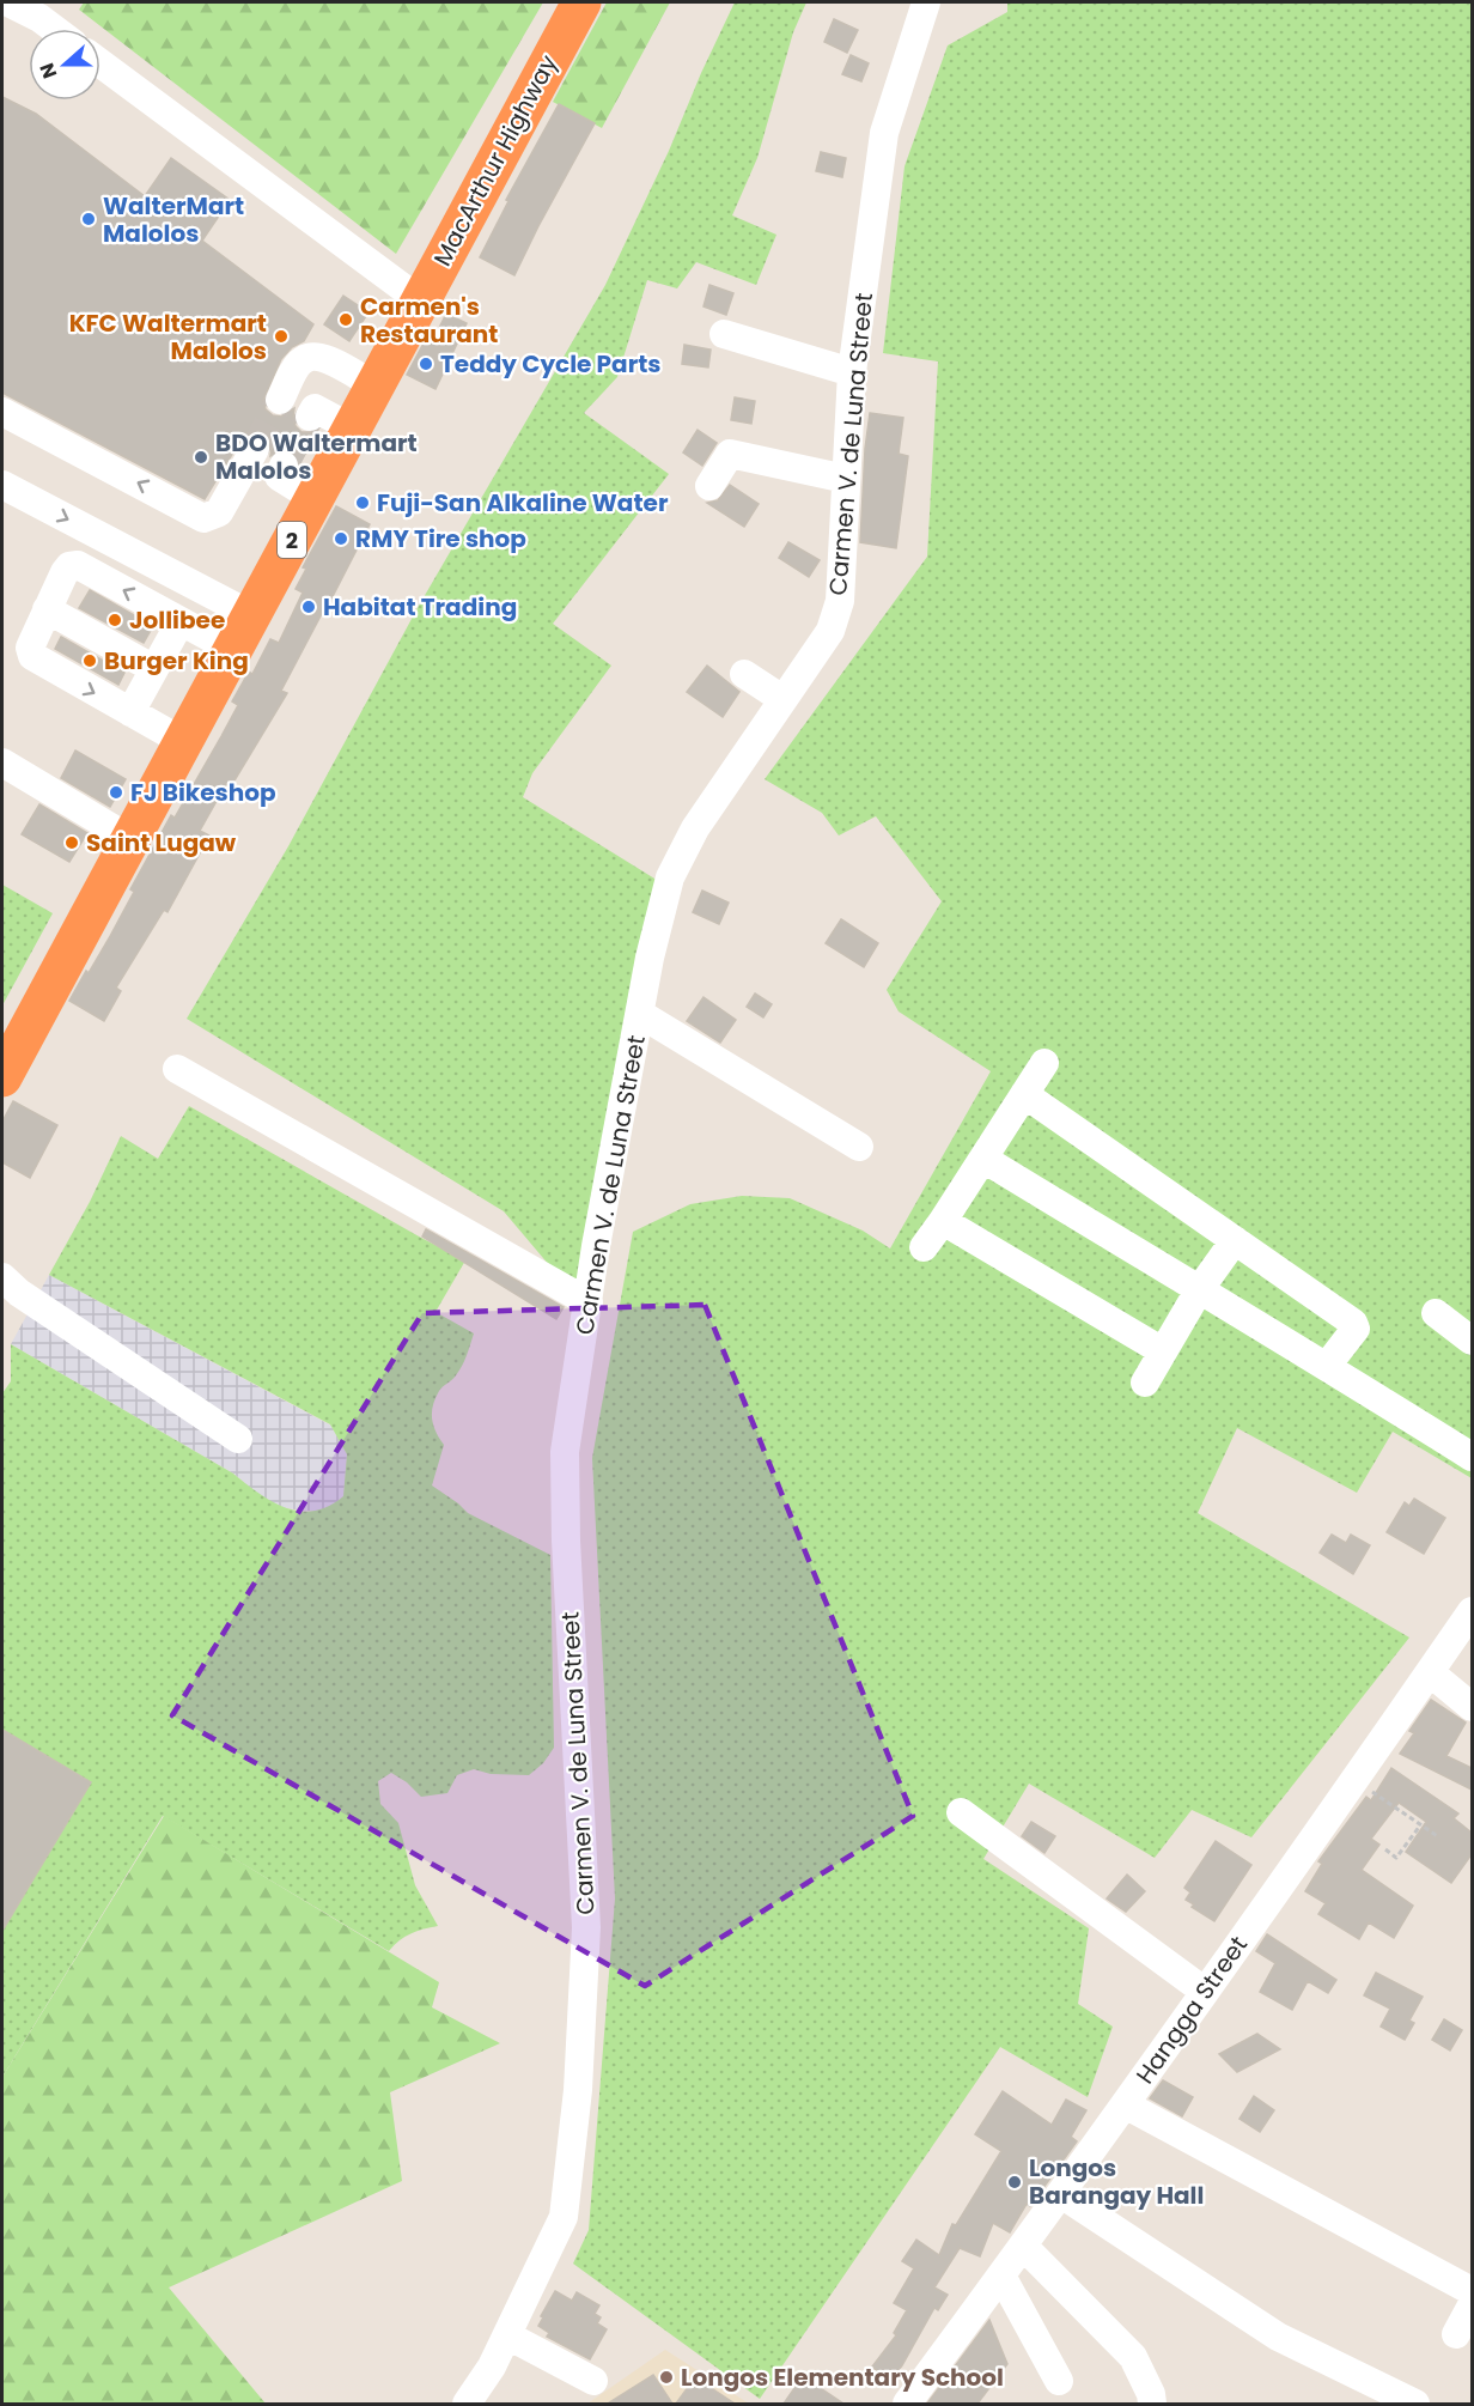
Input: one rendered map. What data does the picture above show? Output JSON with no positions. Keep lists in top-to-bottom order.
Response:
{
  "streets": {
    "highway": ["MacArthur Highway", "2"],
    "street": ["Carmen V. de Luna Street", "Hangga Street"]
  },
  "places": [
    "WalterMart Malolos",
    "Carmen's Restaurant",
    "KFC Waltermart Malolos",
    "Teddy Cycle Parts",
    "BDO Waltermart Malolos",
    "Fuji-San Alkaline Water",
    "RMY Tire shop",
    "Habitat Trading",
    "Jollibee",
    "Burger King",
    "FJ Bikeshop",
    "Saint Lugaw",
    "Longos Barangay Hall",
    "Longos Elementary School"
  ],
  "north": "left"
}
